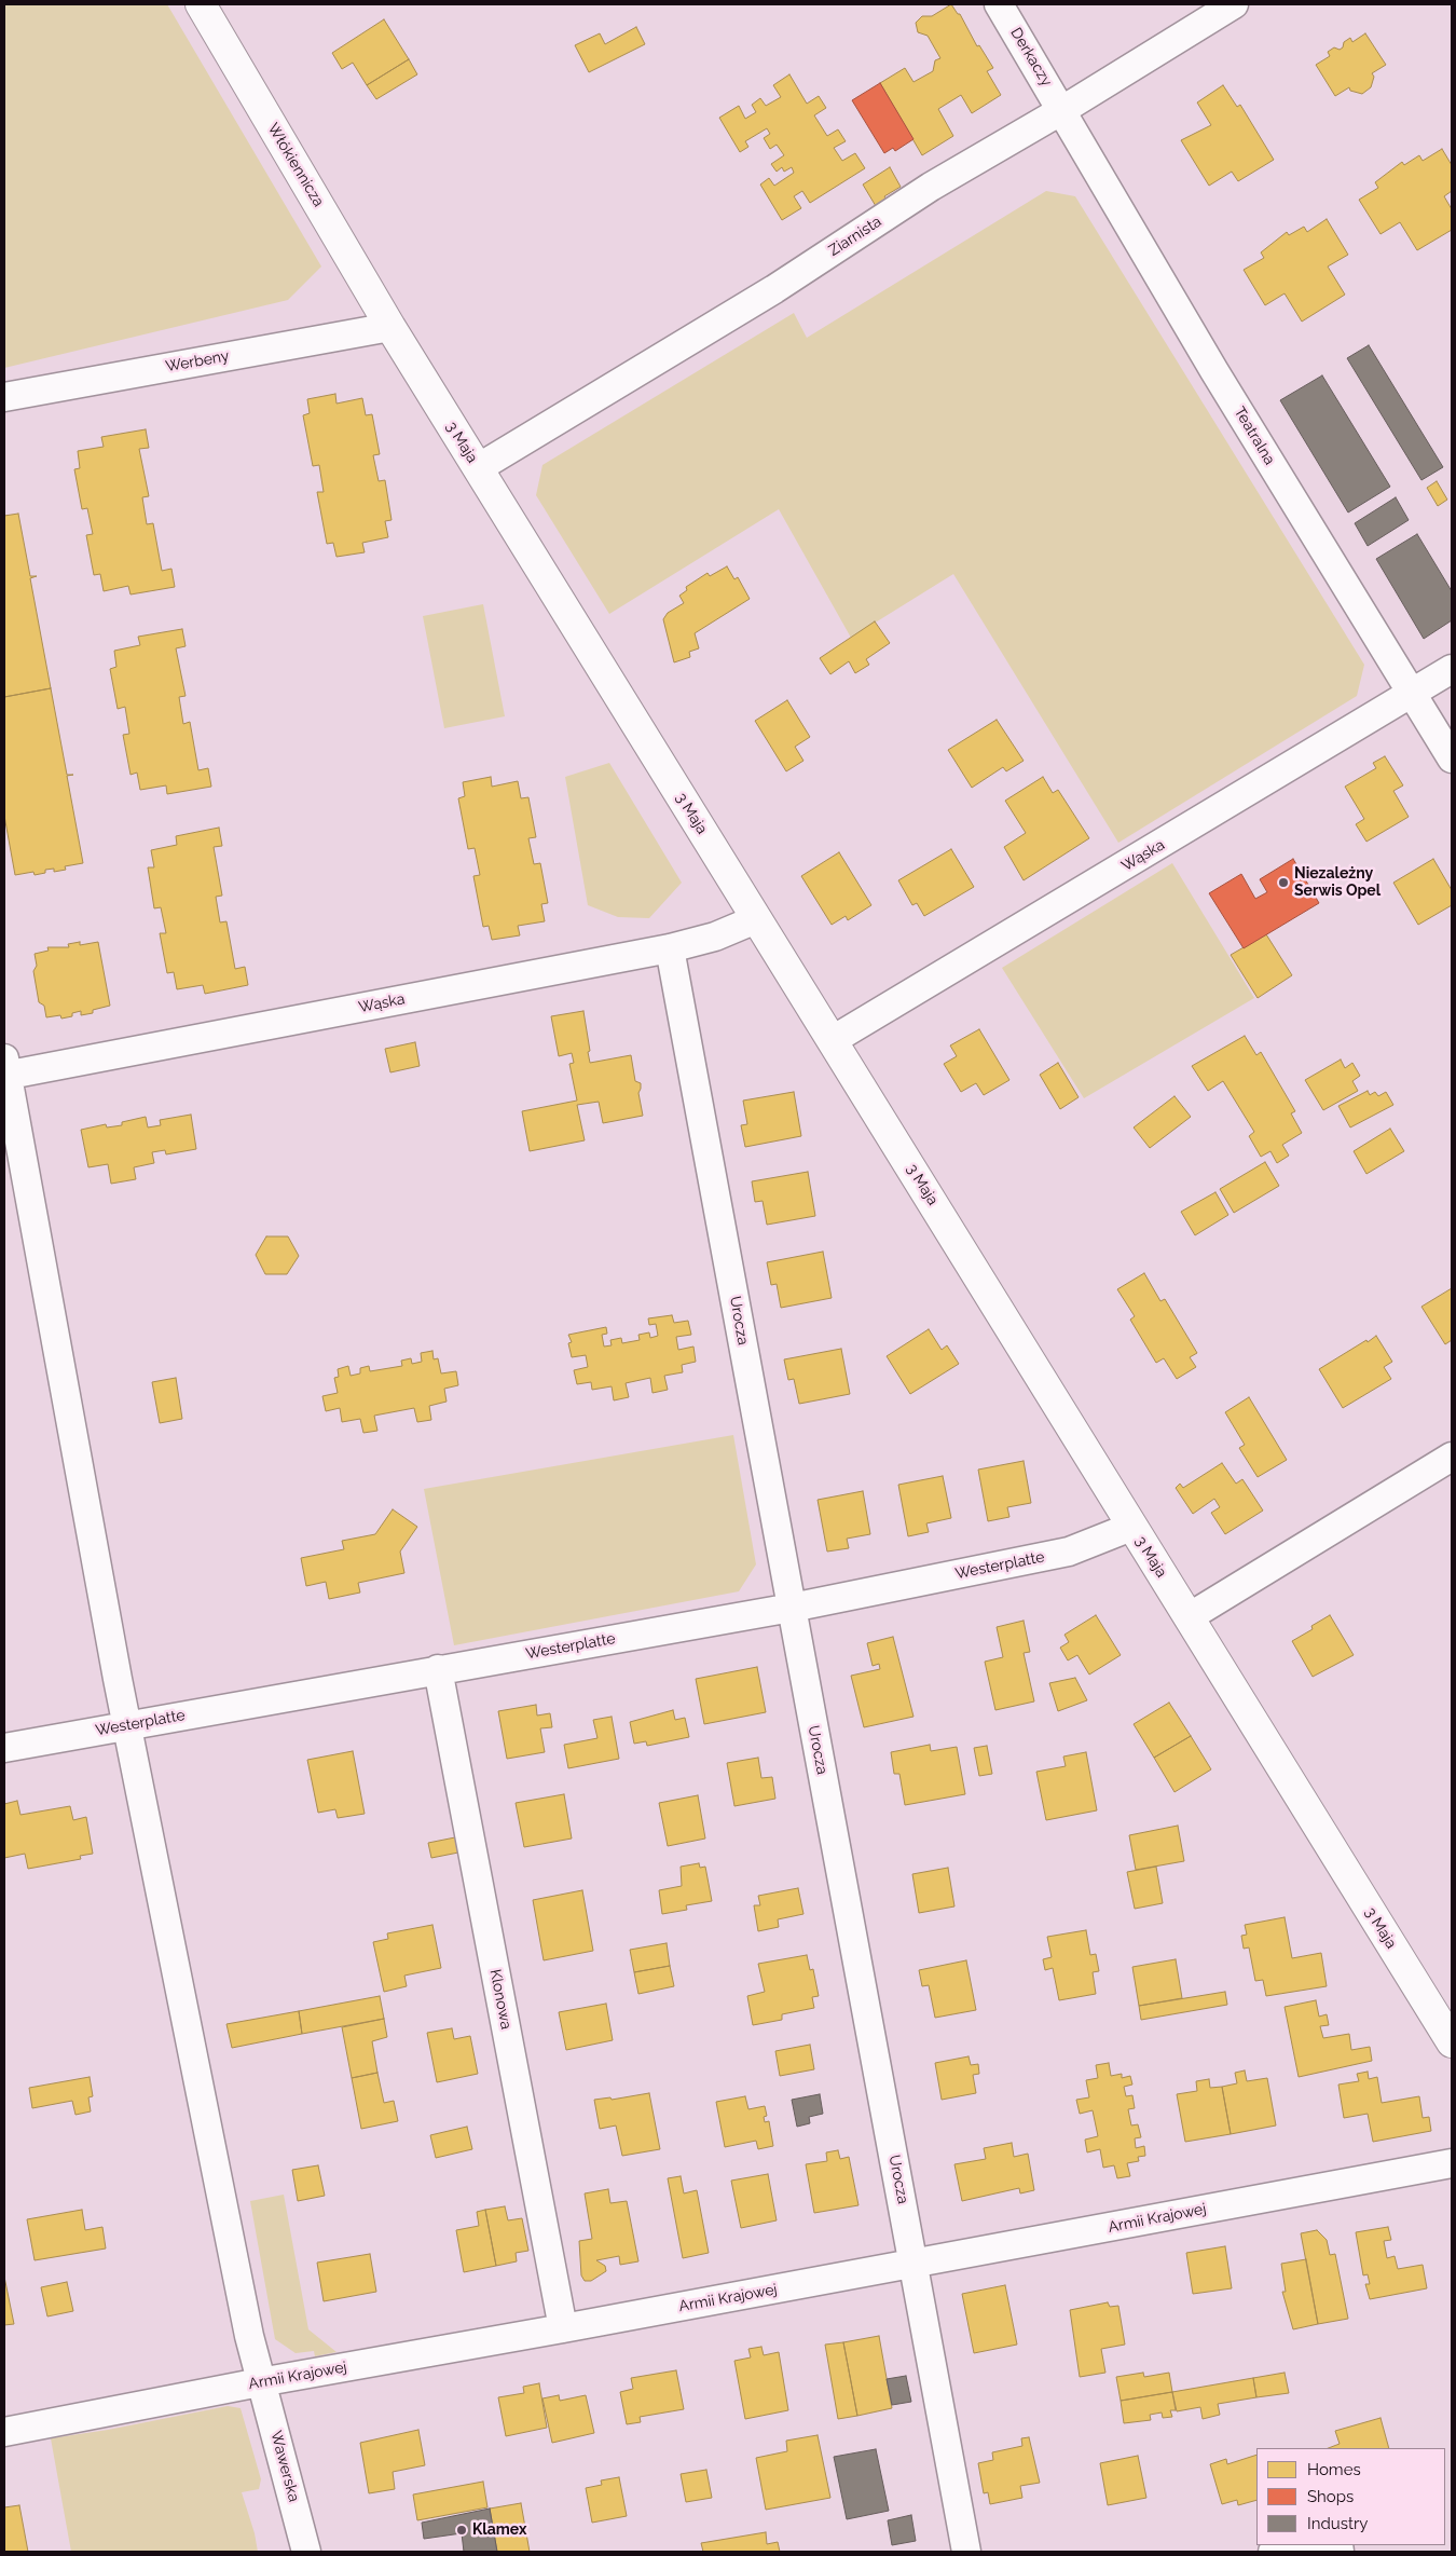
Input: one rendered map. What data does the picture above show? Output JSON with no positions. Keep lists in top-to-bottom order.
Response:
{
  "streets": {
    "street": [
      "Derkaczy",
      "Włókiennicza",
      "Ziarnista",
      "Werbeny",
      "Teatralna",
      "3 Maja",
      "Wąska",
      "Urocza",
      "Westerplatte",
      "Klonowa",
      "Armii Krajowej",
      "Wawerska"
    ]
  },
  "crossings": [
    ["Derkaczy", "Ziarnista"],
    ["Derkaczy", "Teatralna"],
    ["Włókiennicza", "Werbeny"],
    ["Włókiennicza", "3 Maja"],
    ["Ziarnista", "Teatralna"],
    ["Ziarnista", "3 Maja"],
    ["Werbeny", "3 Maja"],
    ["Teatralna", "Wąska"],
    ["3 Maja", "Wąska"],
    ["3 Maja", "Westerplatte"],
    ["Wąska", "Urocza"],
    ["Wąska", "Wawerska"],
    ["Urocza", "Westerplatte"],
    ["Urocza", "Armii Krajowej"],
    ["Westerplatte", "Klonowa"],
    ["Westerplatte", "Wawerska"],
    ["Klonowa", "Armii Krajowej"],
    ["Armii Krajowej", "Wawerska"]
  ],
  "places": ["Niezależny Serwis Opel", "Klamex"],
  "legend": ["Homes", "Shops", "Industry"]
}
